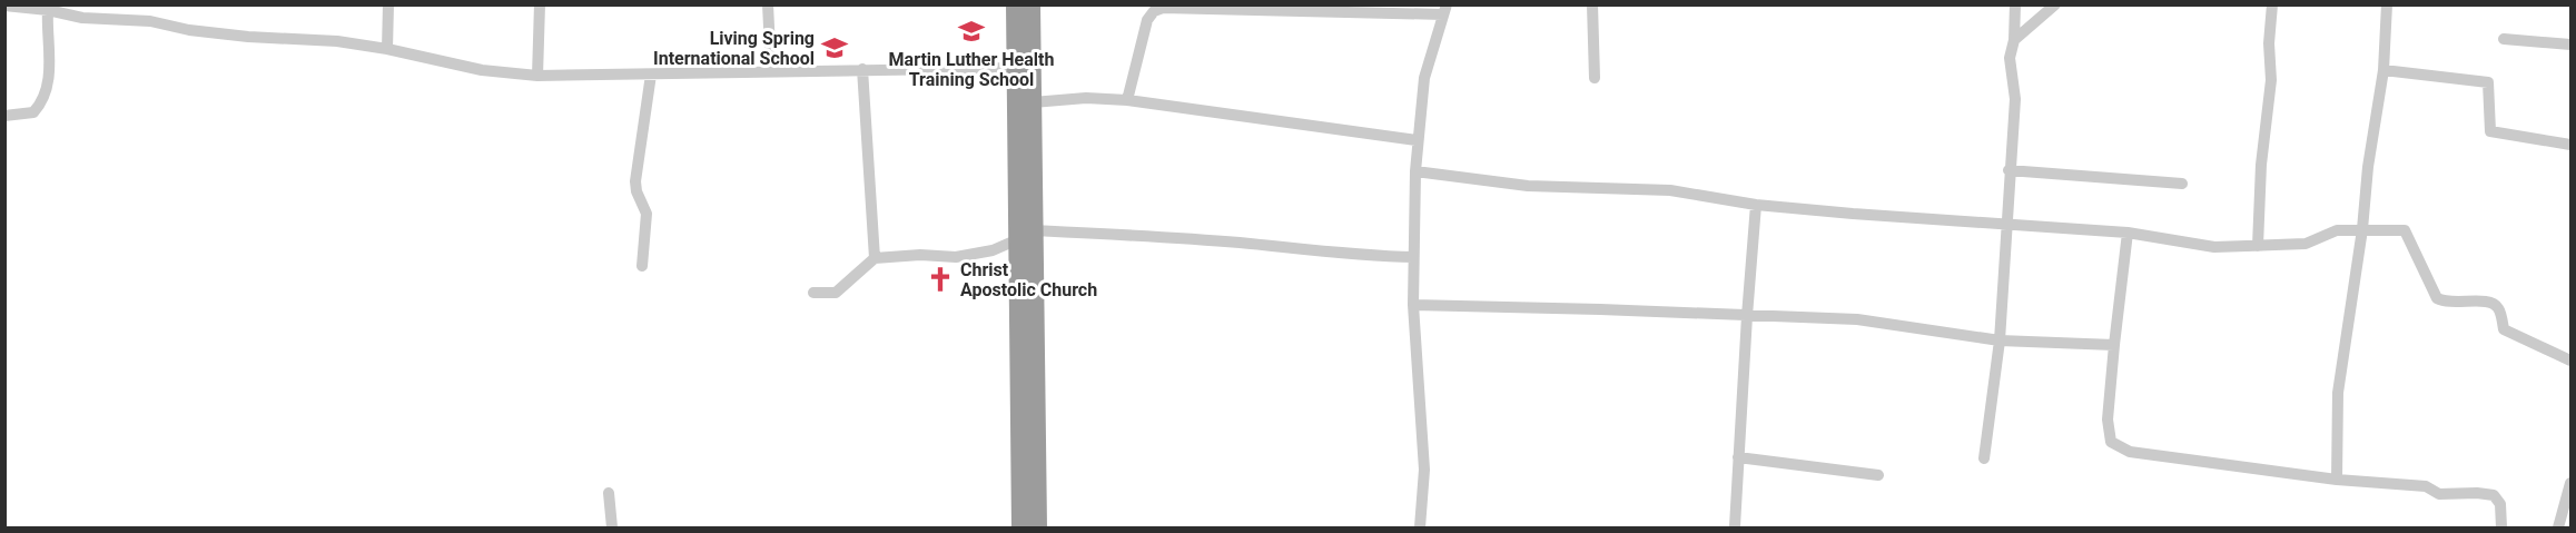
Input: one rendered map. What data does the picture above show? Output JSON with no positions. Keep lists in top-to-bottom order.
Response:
{
  "places": {
    "school or university": ["Martin Luther Health Training School", "Living Spring International School"],
    "church": ["Christ Apostolic Church"]
  }
}
